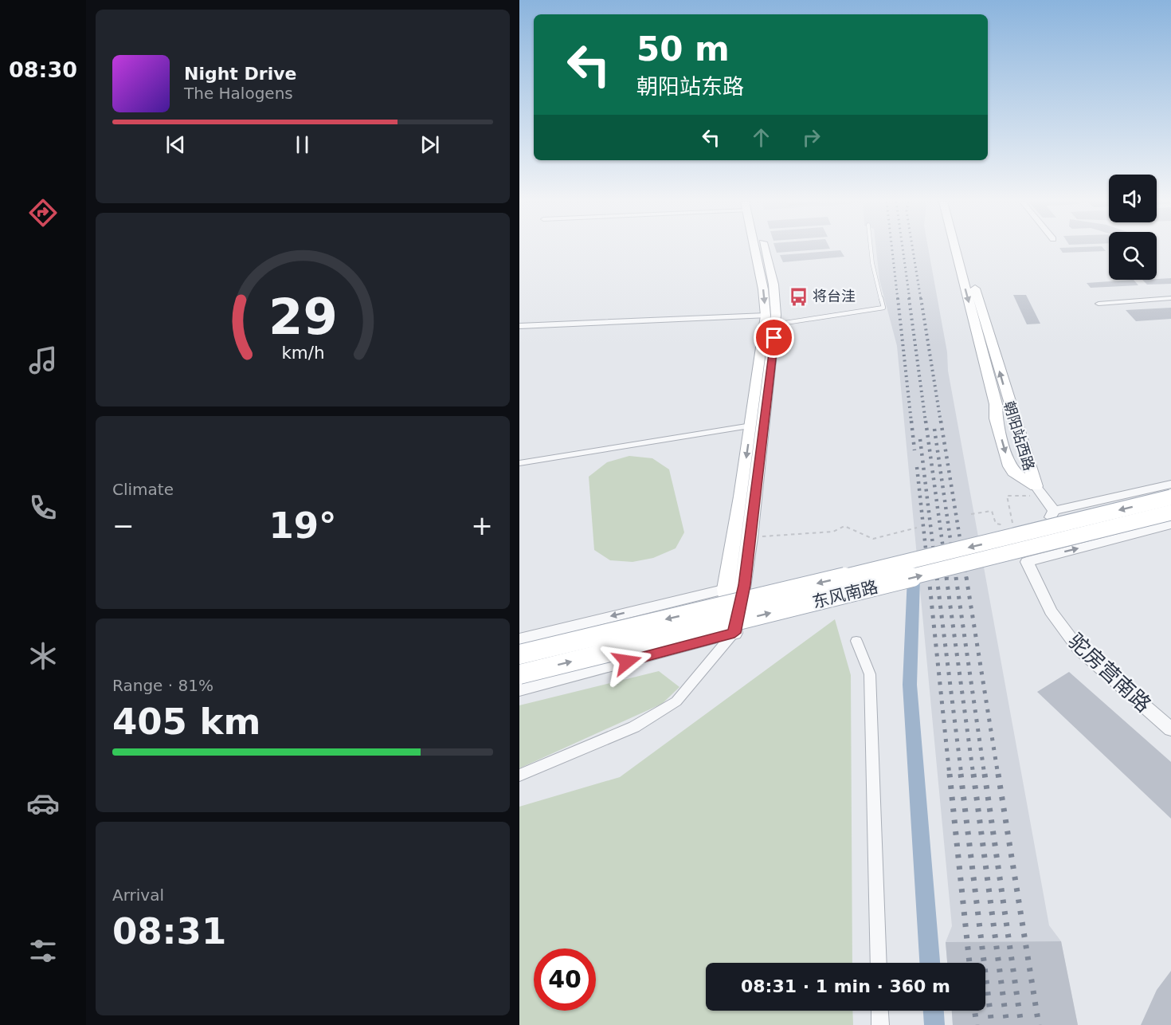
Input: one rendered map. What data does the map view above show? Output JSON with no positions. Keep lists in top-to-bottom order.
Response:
{
  "streets": {
    "main road": ["朝阳站西路", "东风南路"],
    "street": ["驼房营南路"]
  },
  "places": {
    "bus stop": ["将台洼"]
  },
  "page": {
    "tabs": "08:30",
    "turn": ["50 m", "朝阳站东路"],
    "song": ["Night Drive", "The Halogens"],
    "tile": [
      "Climate",
      ["Range · 81%", "405 km"],
      ["Arrival", "08:31"]
    ],
    "heat": ["−", "19°", "+"],
    "limit": "40",
    "trip": "08:31 · 1 min · 360 m",
    "gauge": ["29", "km/h"]
  }
}
